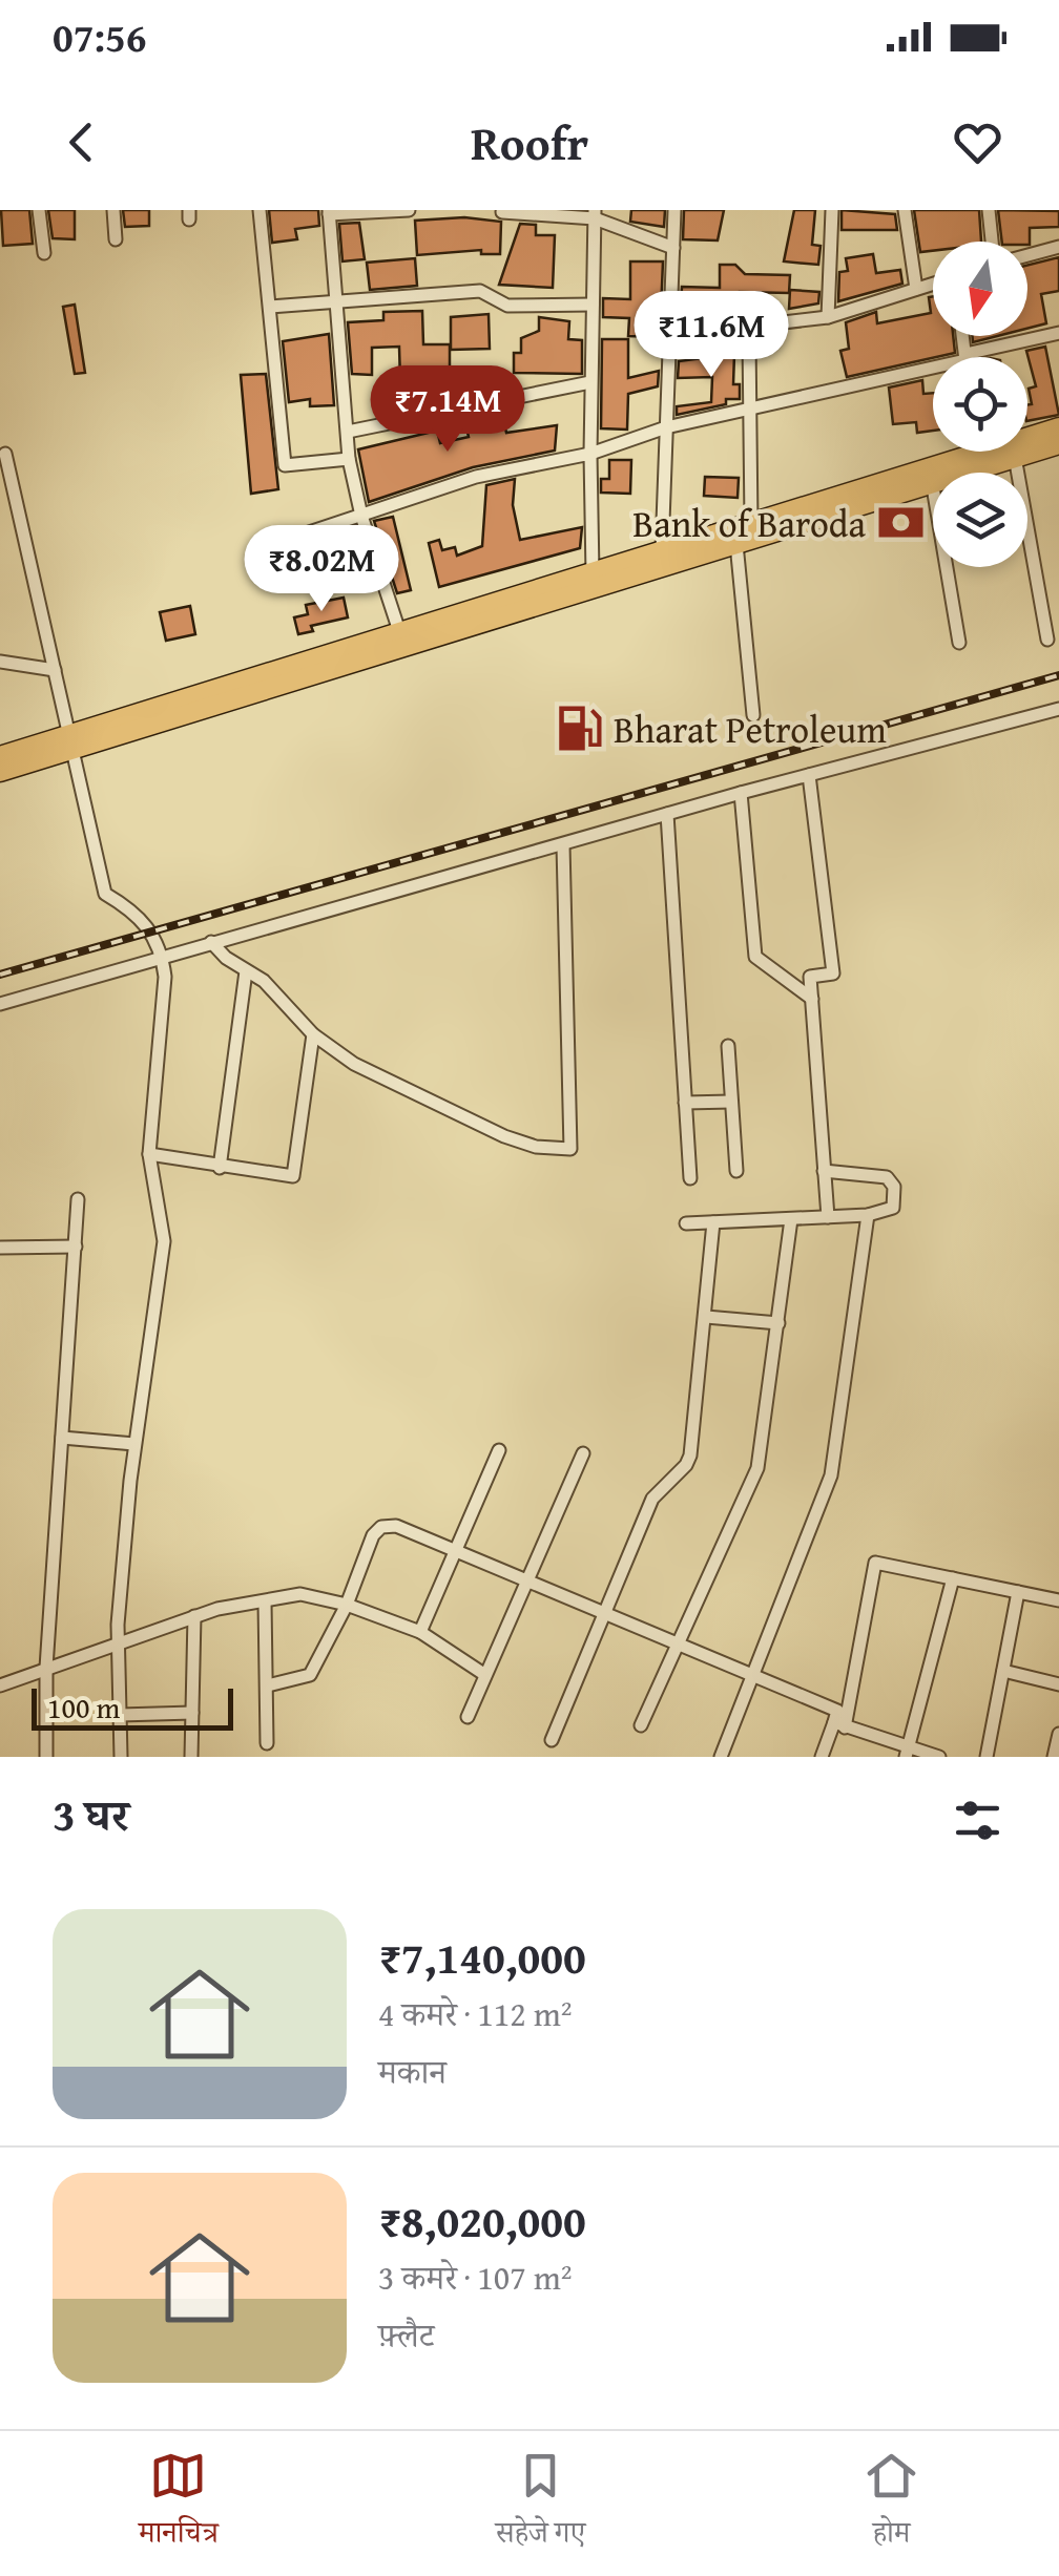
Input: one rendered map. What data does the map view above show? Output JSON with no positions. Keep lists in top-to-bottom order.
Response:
{
  "places": {
    "bank": ["Bank of Baroda"],
    "fuel station": ["Bharat Petroleum"]
  },
  "scale_bar": "100 m",
  "north": "bottom",
  "page": {
    "status": "07:56",
    "header": "Roofr",
    "price": ["₹11.6M", "₹7.14M", "₹8.02M"],
    "scale": "100 m",
    "heading": "3 घर",
    "list": [
      {
        "name": "₹7,140,000",
        "note": "4 कमरे · 112 m² · मकान"
      },
      {
        "name": "₹8,020,000",
        "note": "3 कमरे · 107 m² · फ़्लैट"
      }
    ],
    "tabs": ["मानचित्र", "सहेजे गए", "होम"]
  }
}
